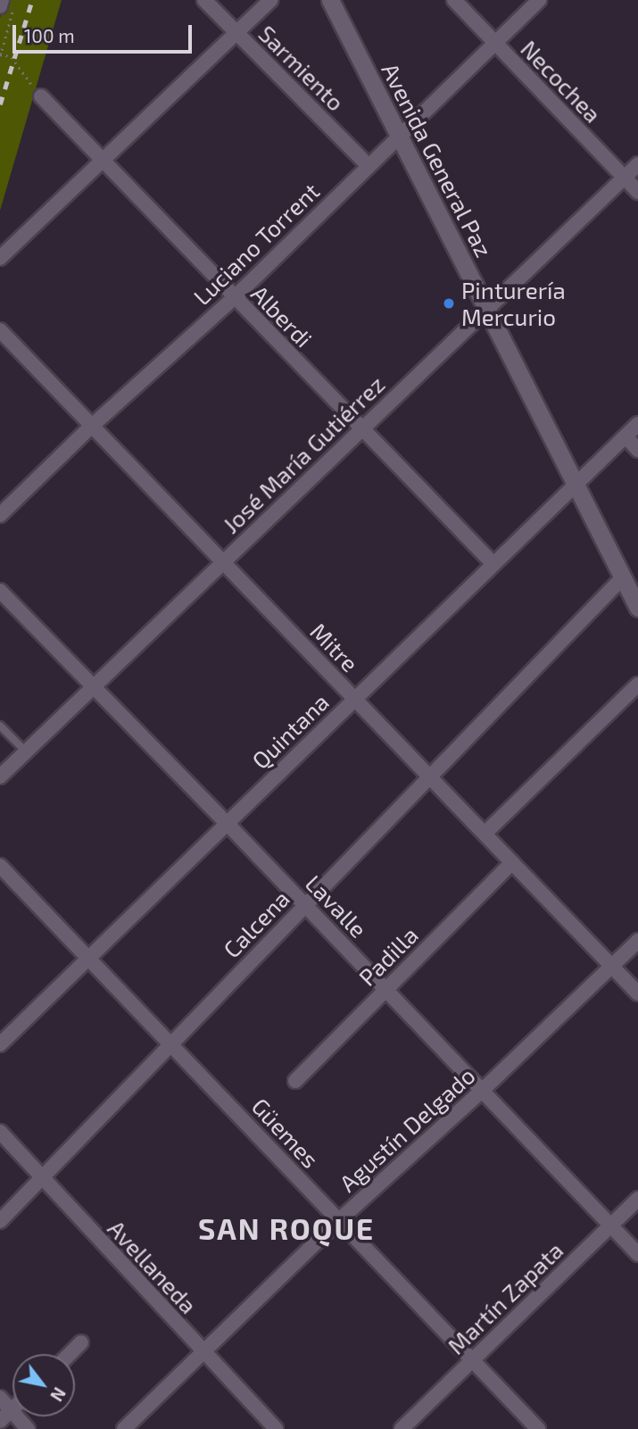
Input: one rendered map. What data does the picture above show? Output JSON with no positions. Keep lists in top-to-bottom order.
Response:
{
  "streets": {
    "main road": ["Avenida General Paz"],
    "street": [
      "Sarmiento",
      "Necochea",
      "Luciano Torrent",
      "Alberdi",
      "José María Gutiérrez",
      "Mitre",
      "Quintana",
      "Lavalle",
      "Calcena",
      "Padilla",
      "Agustín Delgado",
      "Güemes",
      "Avellaneda",
      "Martín Zapata"
    ]
  },
  "crossings": [
    ["Sarmiento", "Luciano Torrent"],
    ["Necochea", "Luciano Torrent"],
    ["Necochea", "José María Gutiérrez"],
    ["Avenida General Paz", "Luciano Torrent"],
    ["Avenida General Paz", "José María Gutiérrez"],
    ["Avenida General Paz", "Quintana"],
    ["Avenida General Paz", "Calcena"],
    ["Luciano Torrent", "Alberdi"],
    ["Luciano Torrent", "Mitre"],
    ["Alberdi", "José María Gutiérrez"],
    ["Alberdi", "Quintana"],
    ["José María Gutiérrez", "Mitre"],
    ["José María Gutiérrez", "Lavalle"],
    ["Mitre", "Quintana"],
    ["Mitre", "Calcena"],
    ["Mitre", "Padilla"],
    ["Mitre", "Agustín Delgado"],
    ["Quintana", "Lavalle"],
    ["Quintana", "Güemes"],
    ["Lavalle", "Calcena"],
    ["Lavalle", "Padilla"],
    ["Lavalle", "Agustín Delgado"],
    ["Lavalle", "Martín Zapata"],
    ["Calcena", "Güemes"],
    ["Calcena", "Avellaneda"],
    ["Agustín Delgado", "Güemes"],
    ["Agustín Delgado", "Avellaneda"],
    ["Güemes", "Martín Zapata"]
  ],
  "districts": ["SAN ROQUE"],
  "places": ["Pinturería Mercurio"],
  "scale_bar": "100 m",
  "north": "bottom right"
}
